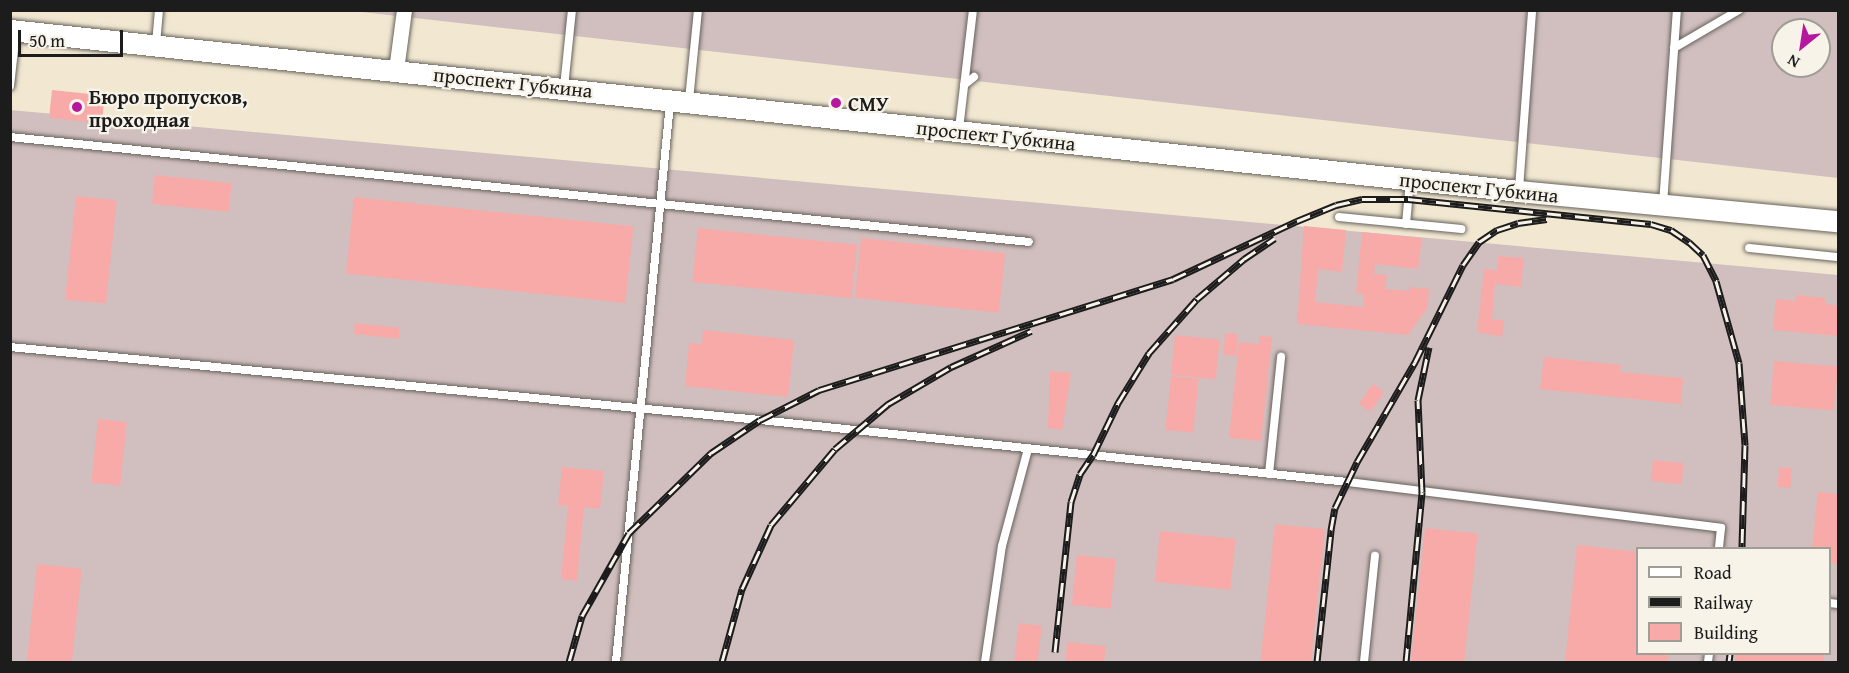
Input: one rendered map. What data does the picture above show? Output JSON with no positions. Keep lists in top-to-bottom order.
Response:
{
  "streets": {
    "main road": ["проспект Губкина"]
  },
  "places": ["СМУ", "Бюро пропусков, проходная"],
  "legend": ["Road", "Railway", "Building"],
  "scale_bar": "50 m",
  "north": "bottom left"
}
